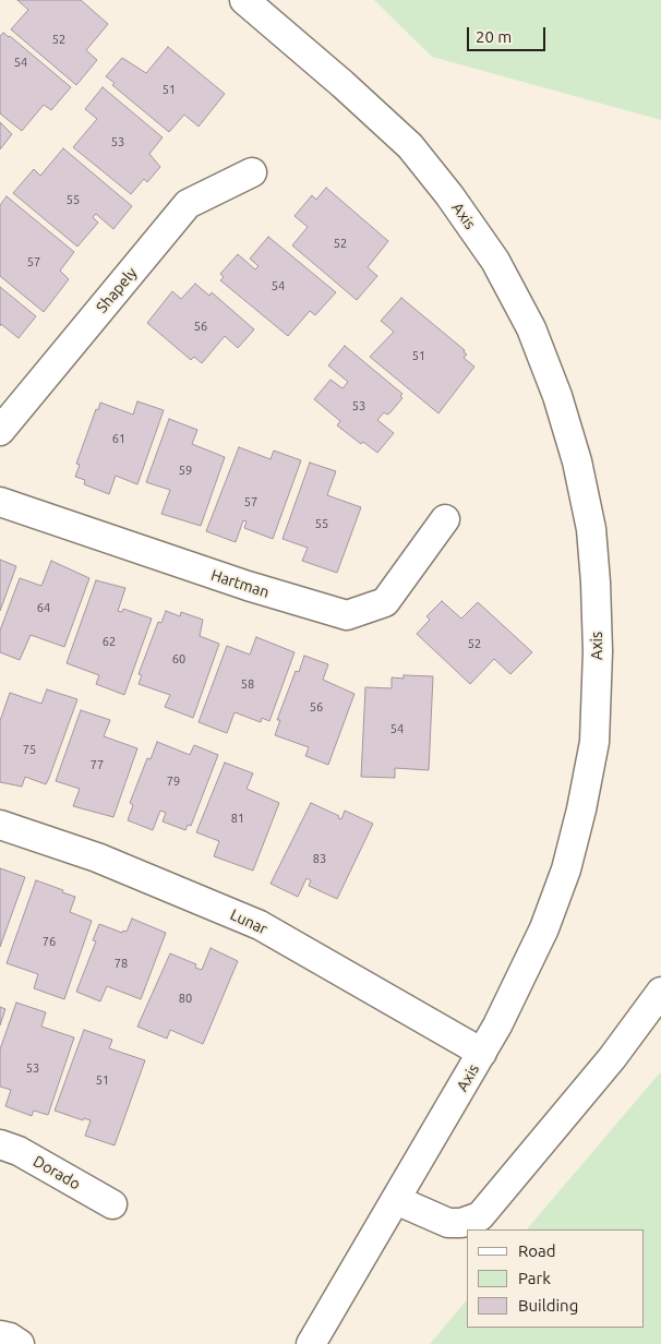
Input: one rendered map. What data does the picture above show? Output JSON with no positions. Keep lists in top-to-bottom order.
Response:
{
  "streets": {
    "street": [
      "Axis",
      "Shapely",
      "Hartman",
      "Lunar",
      "Dorado"
    ]
  },
  "crossings": [
    ["Axis", "Lunar"]
  ],
  "house_numbers": [
    "52",
    "54",
    "51",
    "53",
    "55",
    "52",
    "57",
    "54",
    "56",
    "51",
    "53",
    "61",
    "59",
    "57",
    "55",
    "64",
    "62",
    "52",
    "60",
    "58",
    "56",
    "54",
    "75",
    "77",
    "79",
    "81",
    "83",
    "76",
    "78",
    "80",
    "53",
    "51"
  ],
  "legend": ["Road", "Park", "Building"],
  "scale_bar": "20 m"
}
